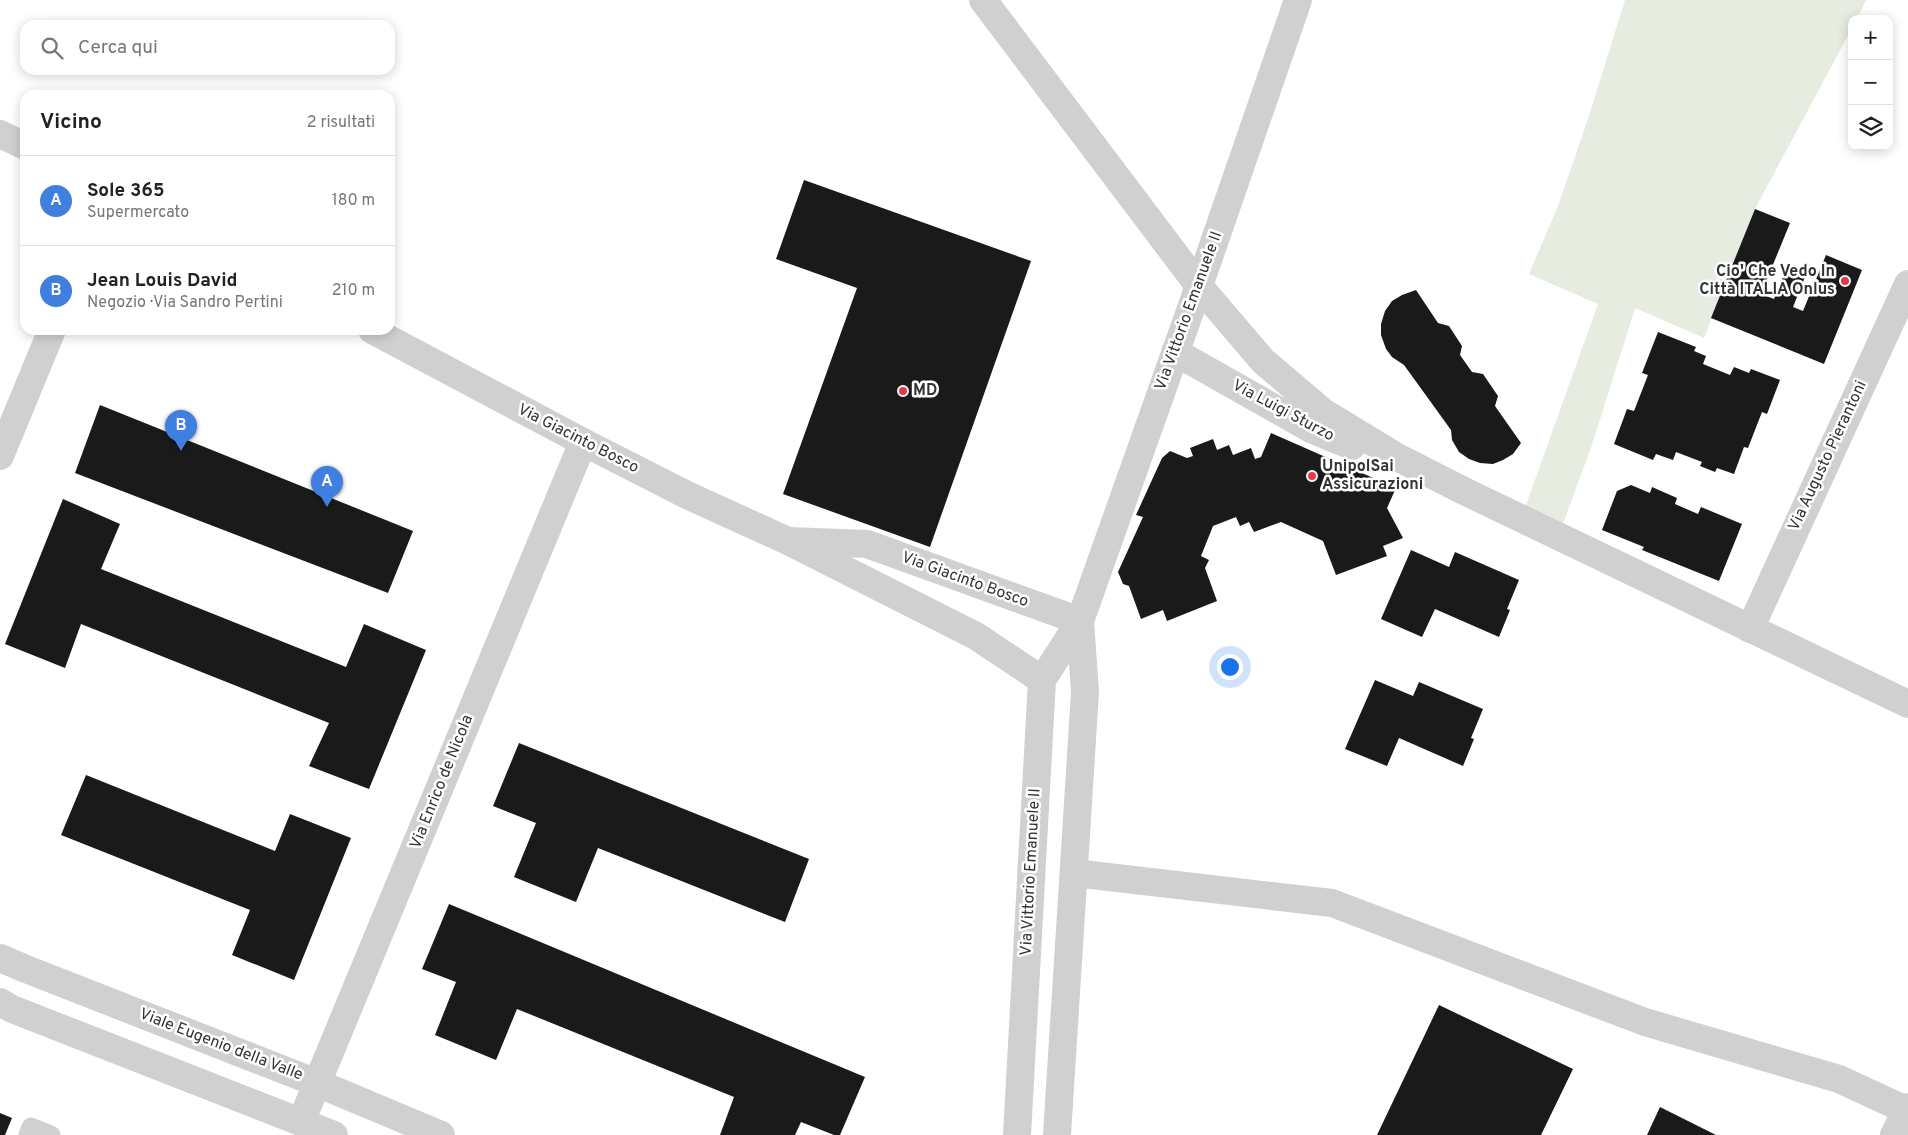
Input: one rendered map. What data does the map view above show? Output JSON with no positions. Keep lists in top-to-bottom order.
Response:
{
  "streets": {
    "street": [
      "Via Vittorio Emanuele II",
      "Via Luigi Sturzo",
      "Via Giacinto Bosco",
      "Via Augusto Pierantoni",
      "Via Enrico de Nicola",
      "Viale Eugenio della Valle"
    ]
  },
  "crossings": [
    ["Via Vittorio Emanuele II", "Via Luigi Sturzo"],
    ["Via Vittorio Emanuele II", "Via Giacinto Bosco"],
    ["Via Giacinto Bosco", "Via Enrico de Nicola"],
    ["Via Enrico de Nicola", "Viale Eugenio della Valle"]
  ],
  "places": ["Cio' Che Vedo In Città ITALIA Onlus", "MD", "UnipolSai Assicurazioni"],
  "page": {
    "map_buttons": ["+", "−"],
    "search": "Cerca qui",
    "heading": ["Vicino", "2 risultati"],
    "list": [
      {
        "mark": "A",
        "name": "Sole 365",
        "note": "Supermercato",
        "value": "180 m"
      },
      {
        "mark": "B",
        "name": "Jean Louis David",
        "note": "Negozio · Via Sandro Pertini",
        "value": "210 m"
      }
    ],
    "pins": ["B", "A"]
  }
}
